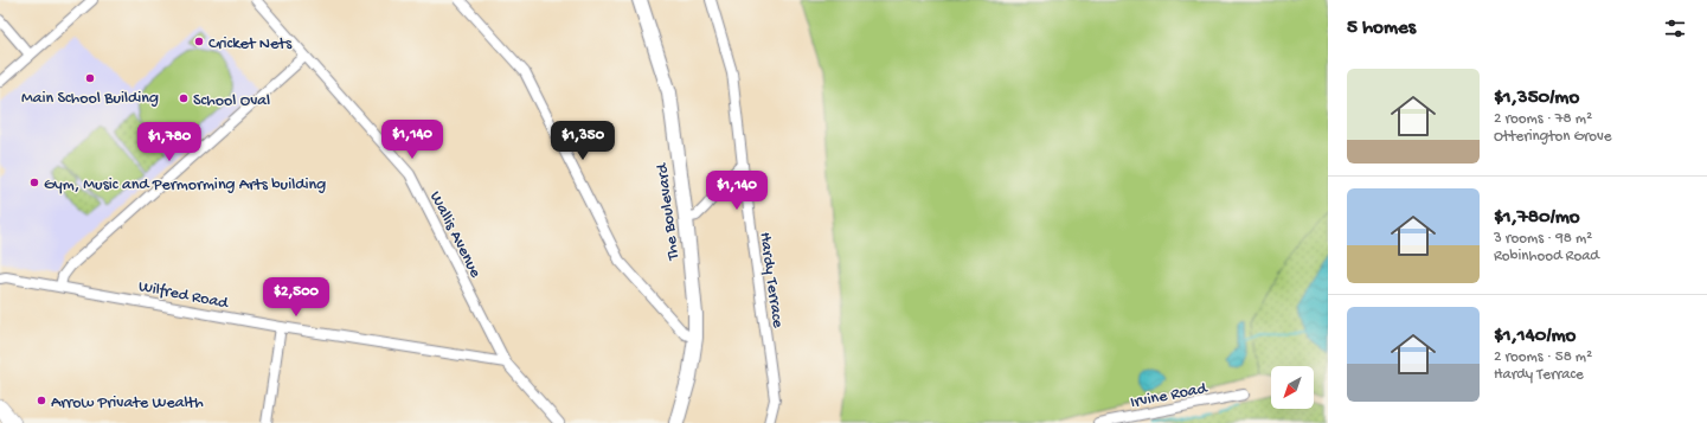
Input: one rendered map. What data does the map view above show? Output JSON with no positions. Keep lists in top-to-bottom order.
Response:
{
  "streets": {
    "street": [
      "The Boulevard",
      "Wallis Avenue",
      "Hardy Terrace",
      "Wilfred Road",
      "Irvine Road"
    ]
  },
  "crossings": [
    ["Wallis Avenue", "Wilfred Road"]
  ],
  "places": [
    "Cricket Nets",
    "Main School Building",
    "School Oval",
    "Gym, Music and Permorming Arts building",
    "Arrow Private Wealth"
  ],
  "north": "bottom left",
  "page": {
    "heading": "5 homes",
    "list": [
      {
        "name": "$1,350/mo",
        "note": "2 rooms · 78 m² · Otterington Grove"
      },
      {
        "name": "$1,780/mo",
        "note": "3 rooms · 98 m² · Robinhood Road"
      },
      {
        "name": "$1,140/mo",
        "note": "2 rooms · 58 m² · Hardy Terrace"
      }
    ],
    "price": [
      "$1,140",
      "$1,350",
      "$1,780",
      "$1,140",
      "$2,500"
    ]
  }
}
